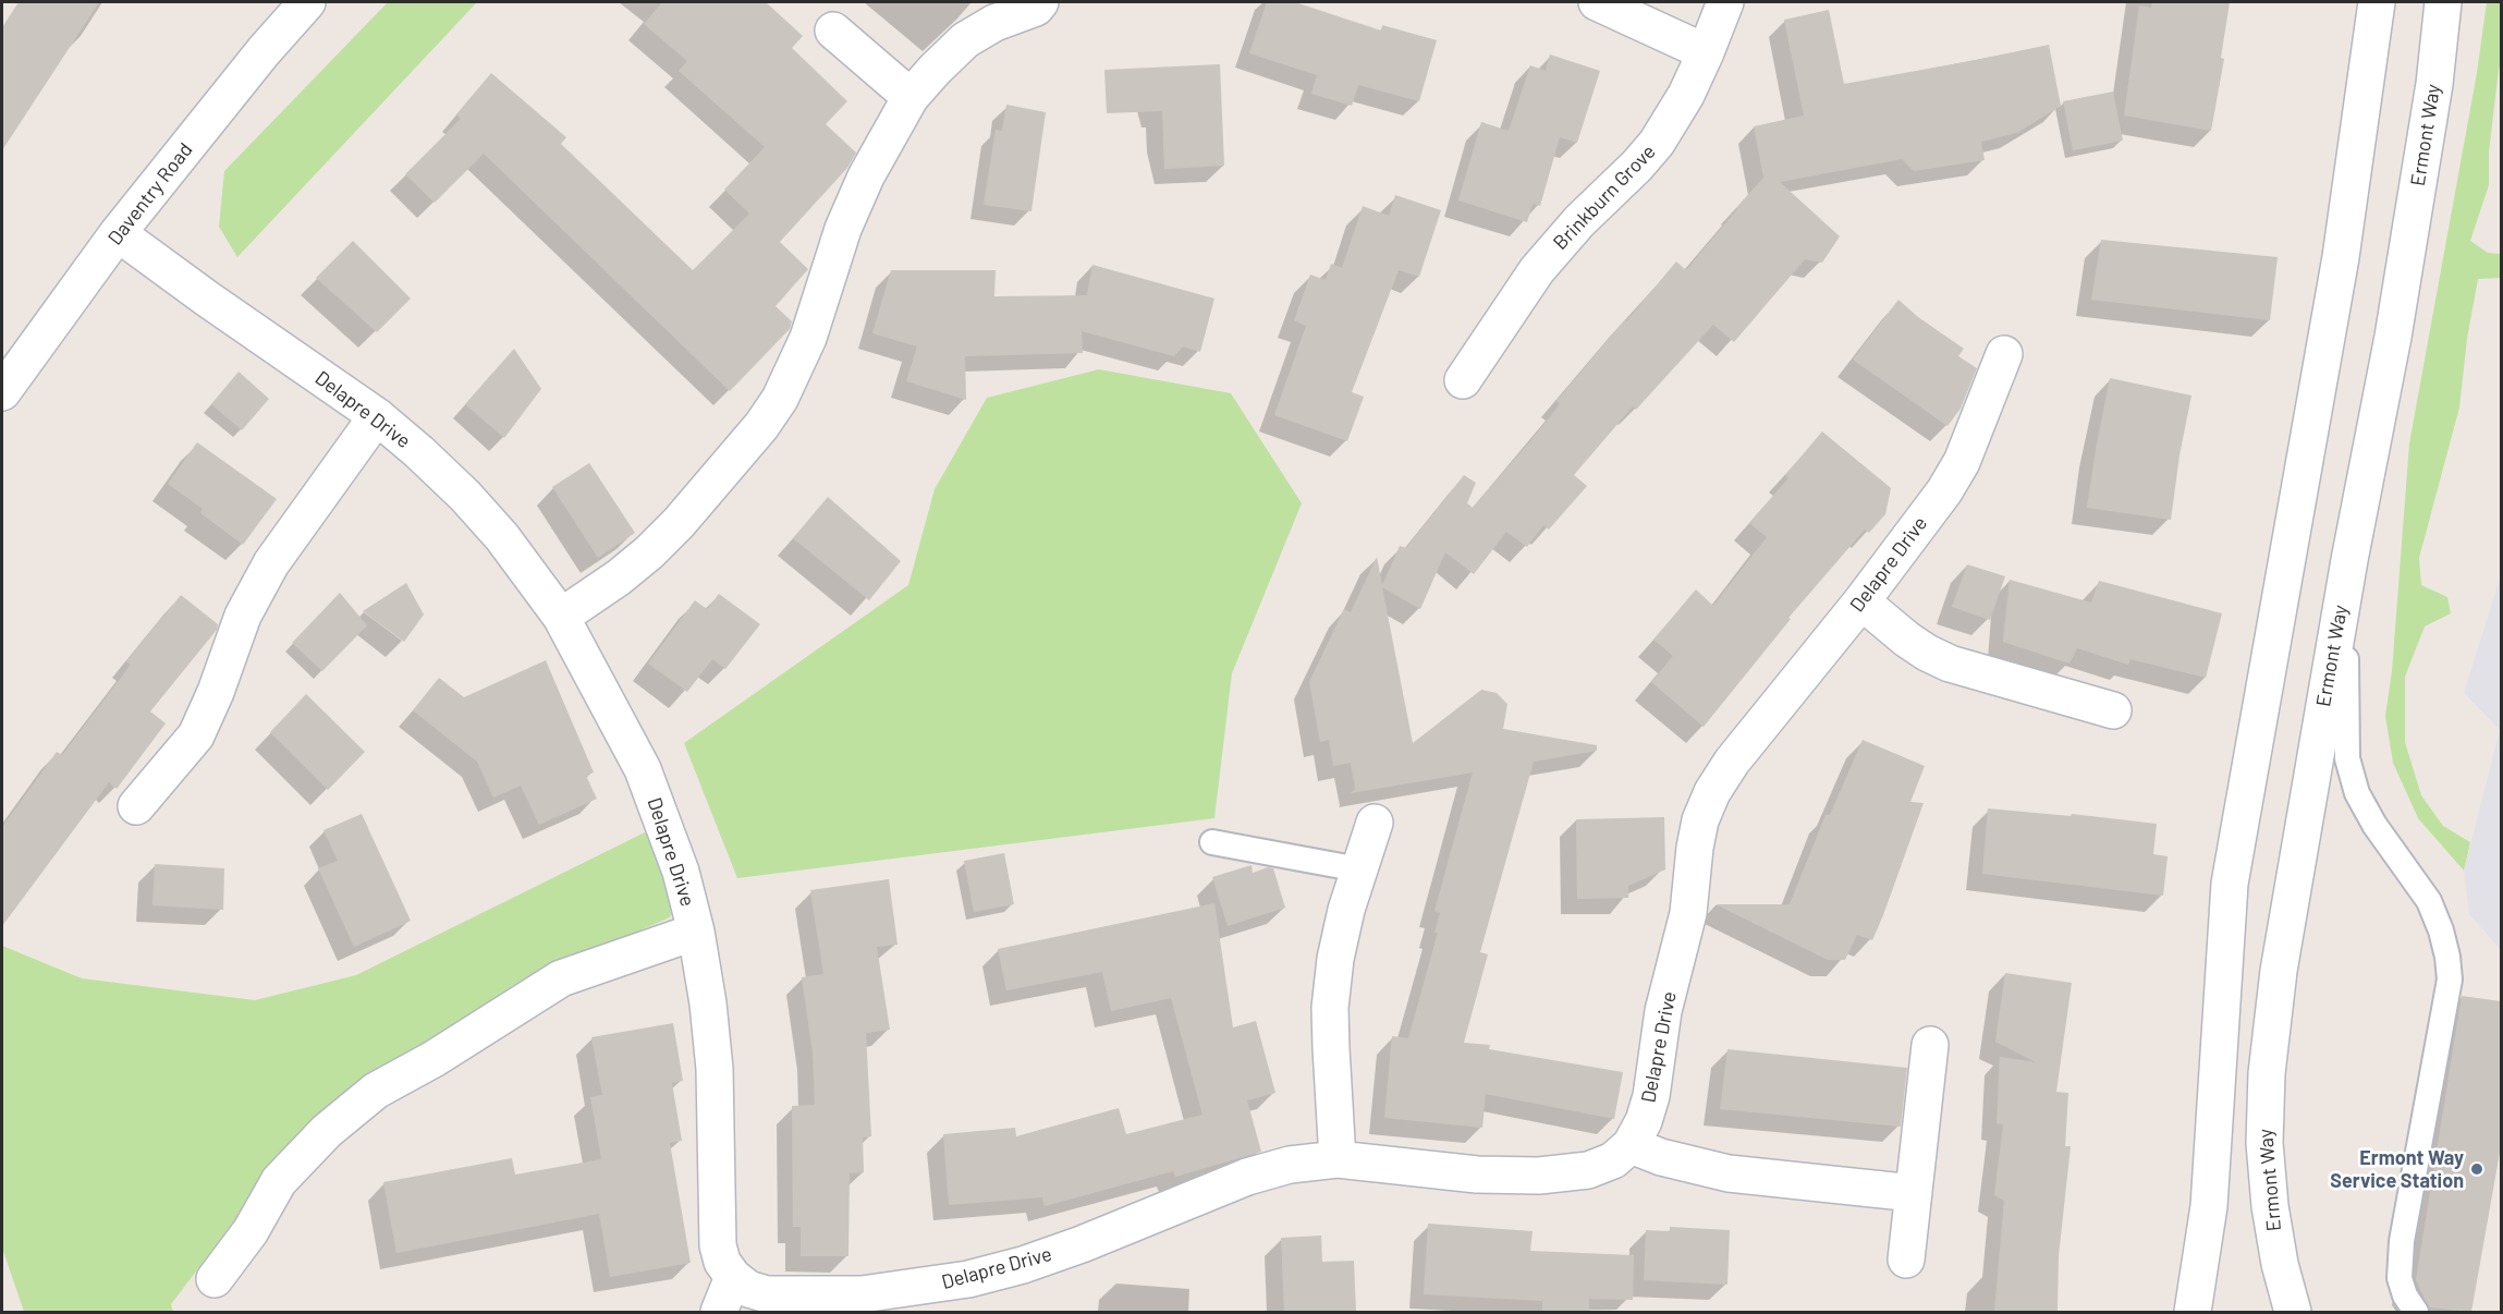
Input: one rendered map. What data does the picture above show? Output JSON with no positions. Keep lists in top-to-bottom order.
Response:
{
  "streets": {
    "street": [
      "Ermont Way",
      "Daventry Road",
      "Brinkburn Grove",
      "Delapre Drive"
    ]
  },
  "crossings": [
    ["Daventry Road", "Delapre Drive"]
  ],
  "places": ["Ermont Way Service Station"]
}
